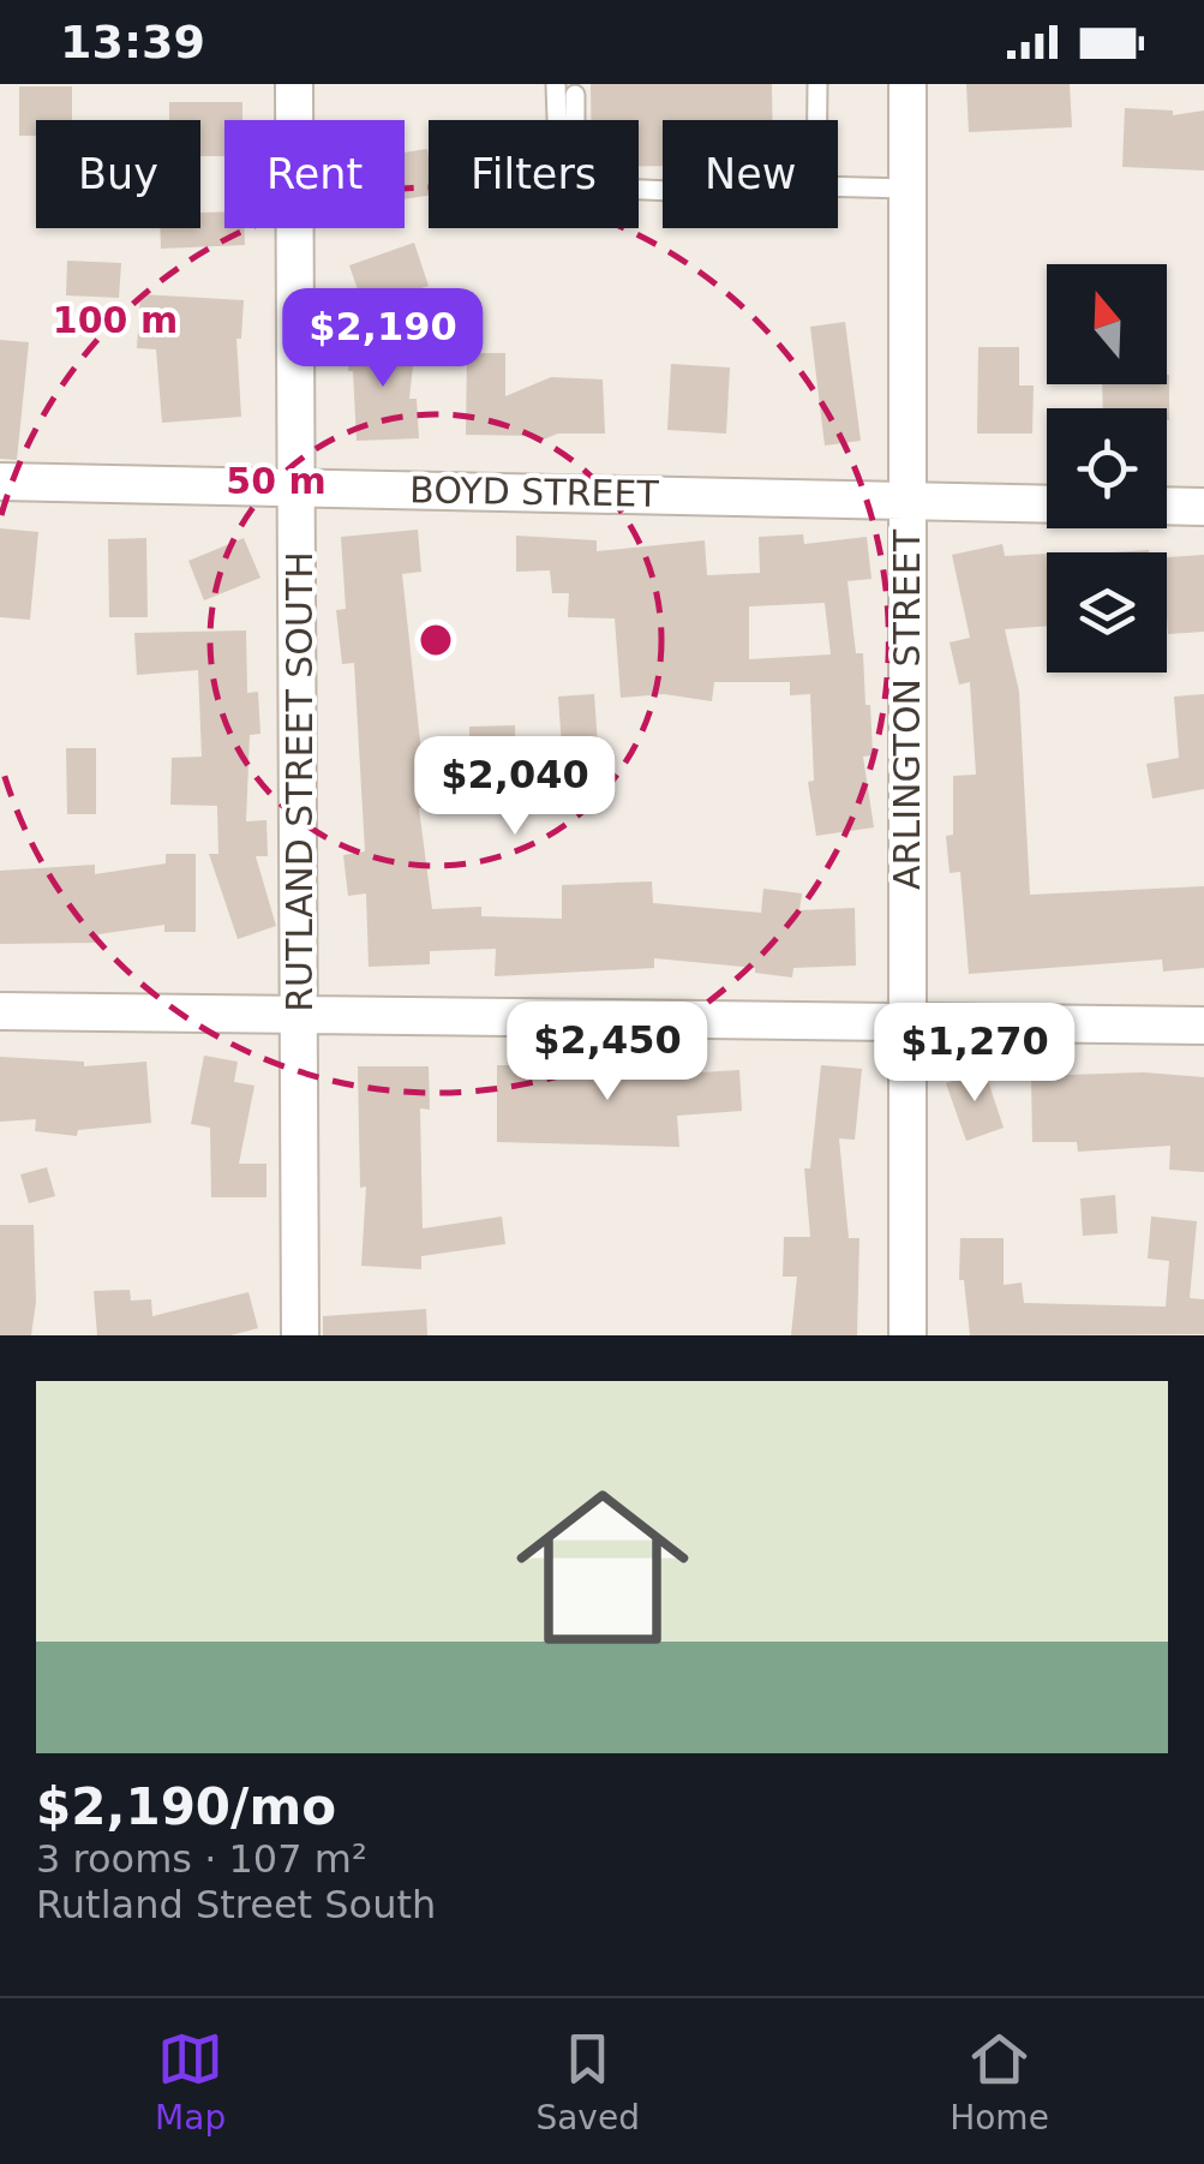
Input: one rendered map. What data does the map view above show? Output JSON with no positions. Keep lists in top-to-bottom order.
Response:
{
  "streets": {
    "street": ["BOYD STREET", "ARLINGTON STREET", "RUTLAND STREET SOUTH"]
  },
  "crossings": [
    ["BOYD STREET", "ARLINGTON STREET"],
    ["BOYD STREET", "RUTLAND STREET SOUTH"]
  ],
  "north": "top",
  "page": {
    "status": "13:39",
    "chip": [
      "Buy",
      "Rent",
      "Filters",
      "New"
    ],
    "price": [
      "$2,190",
      "$2,040",
      "$2,450",
      "$1,270"
    ],
    "list": [
      {
        "name": "$2,190/mo",
        "note": "3 rooms · 107 m² · Rutland Street South"
      }
    ],
    "tabs": ["Map", "Saved", "Home"]
  },
  "rings": ["100 m", "50 m"]
}
